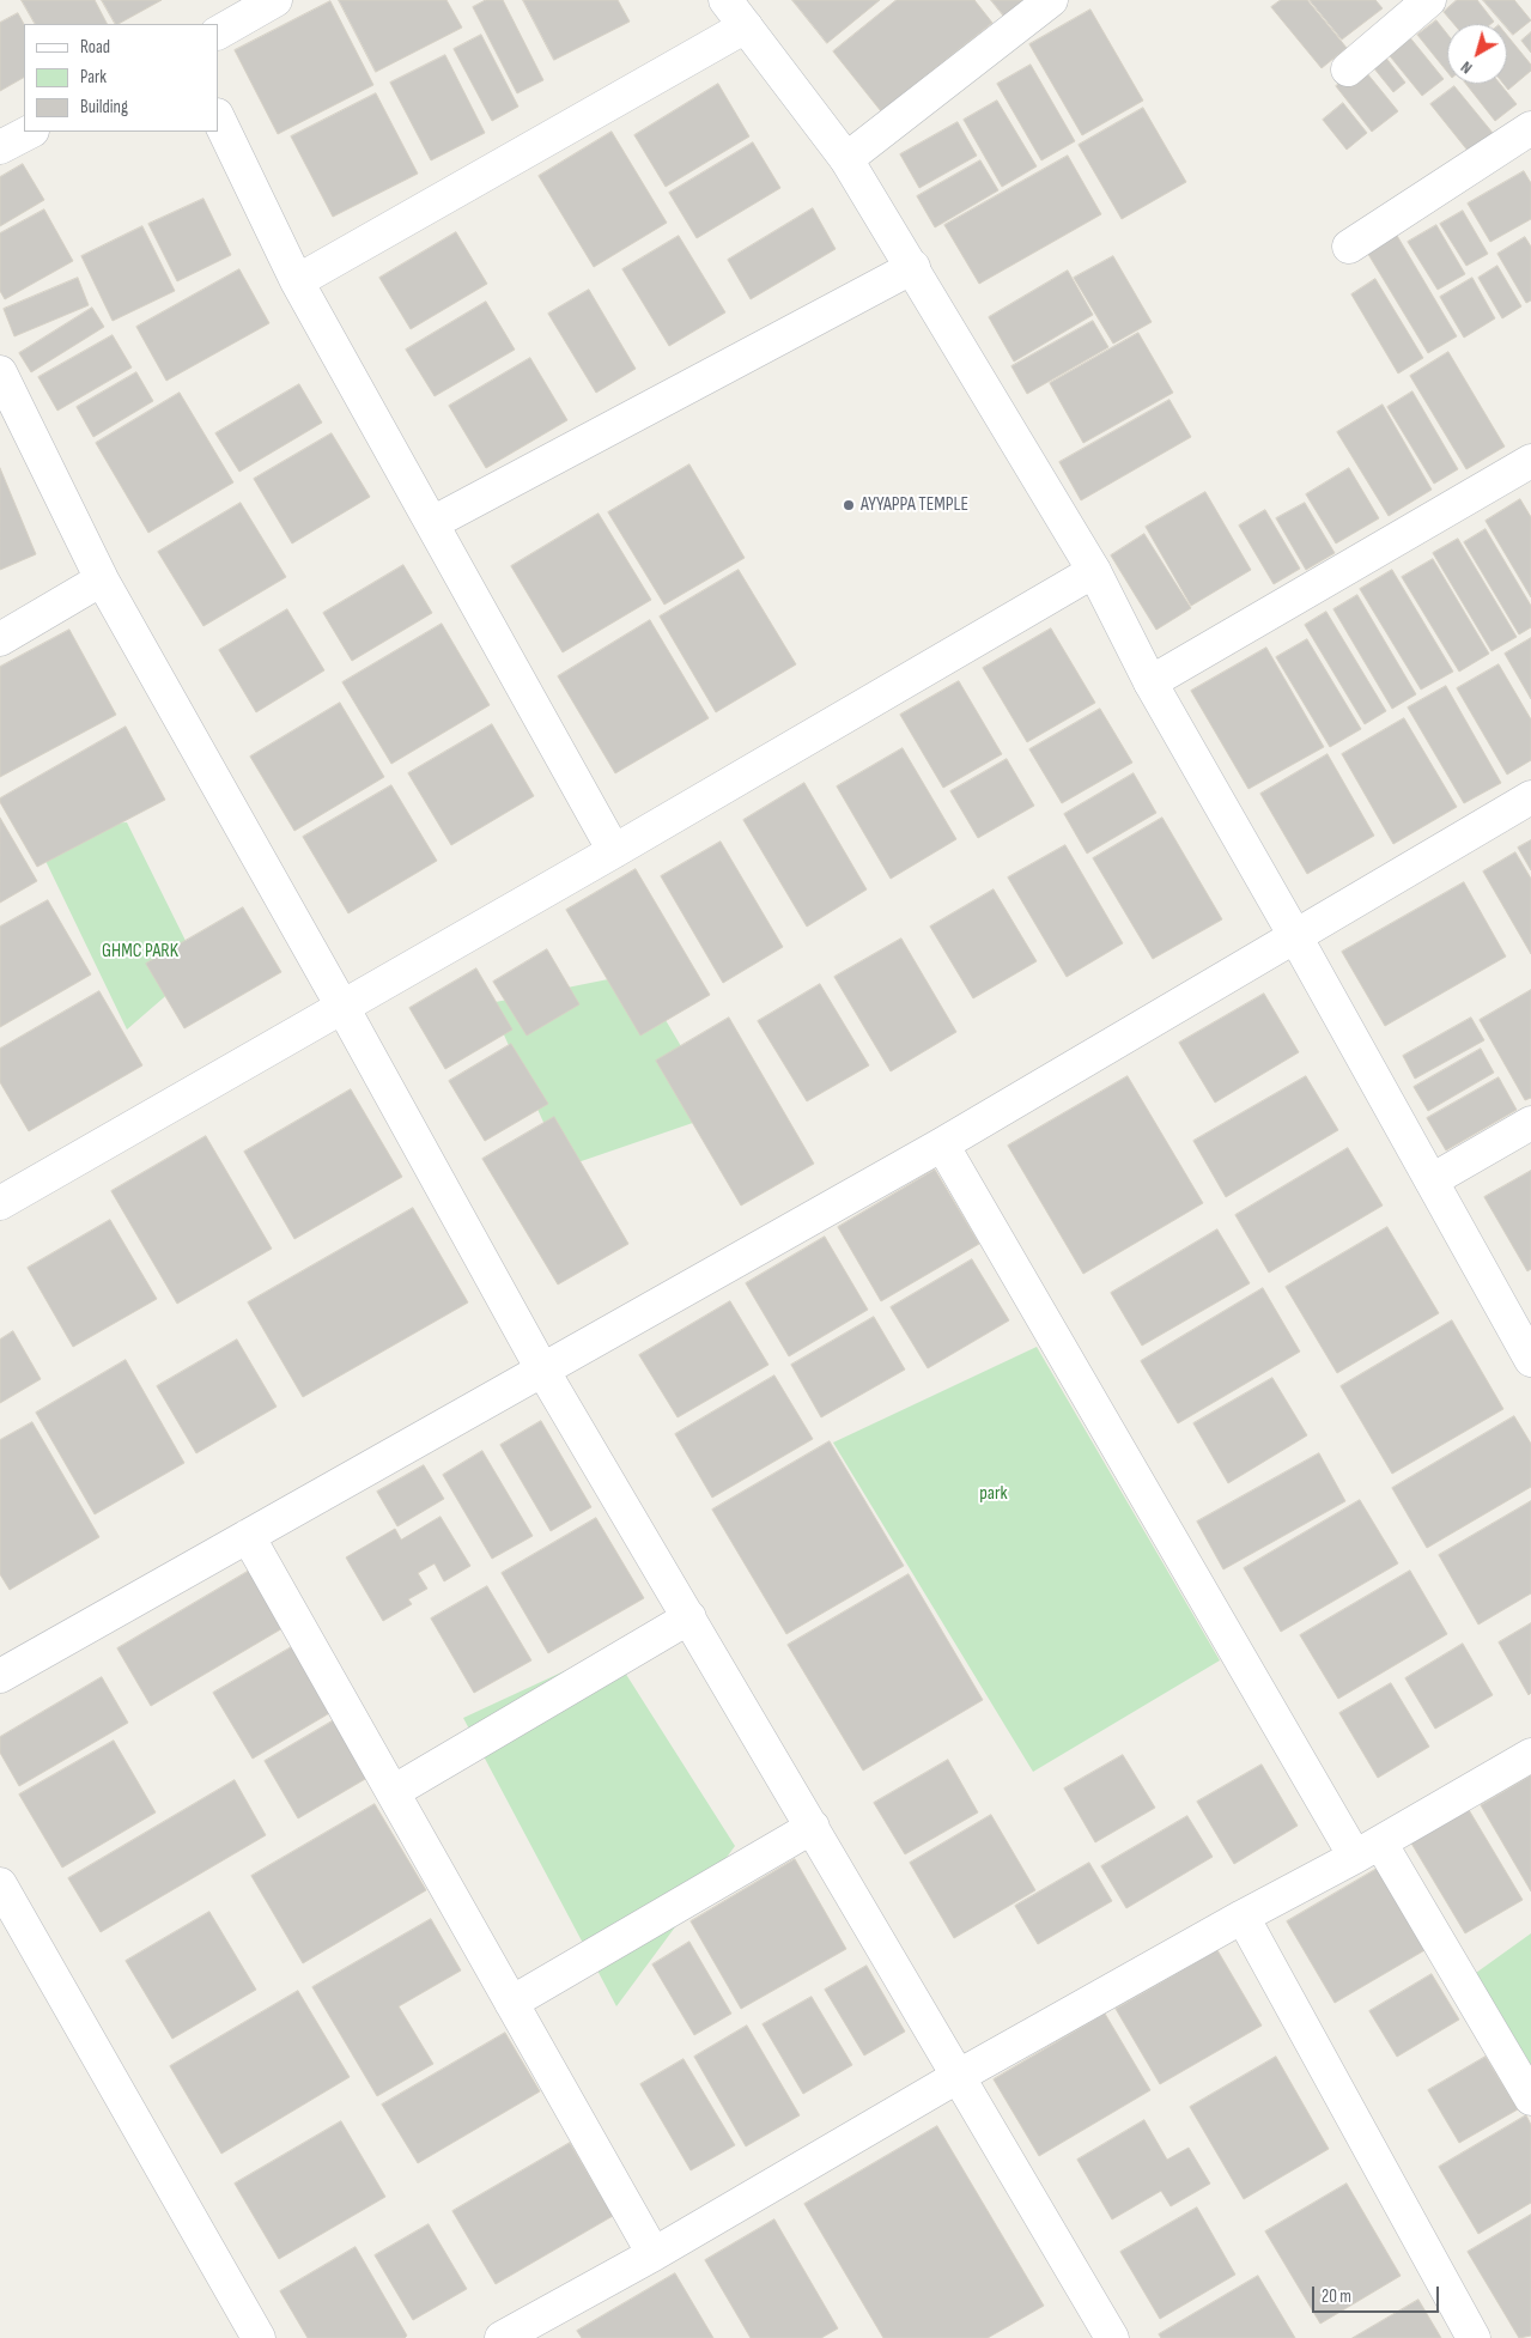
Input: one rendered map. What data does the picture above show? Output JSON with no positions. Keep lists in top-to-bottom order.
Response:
{
  "parks": ["GHMC PARK", "park"],
  "places": ["AYYAPPA TEMPLE"],
  "legend": ["Road", "Park", "Building"],
  "scale_bar": "20 m",
  "north": "bottom left"
}
